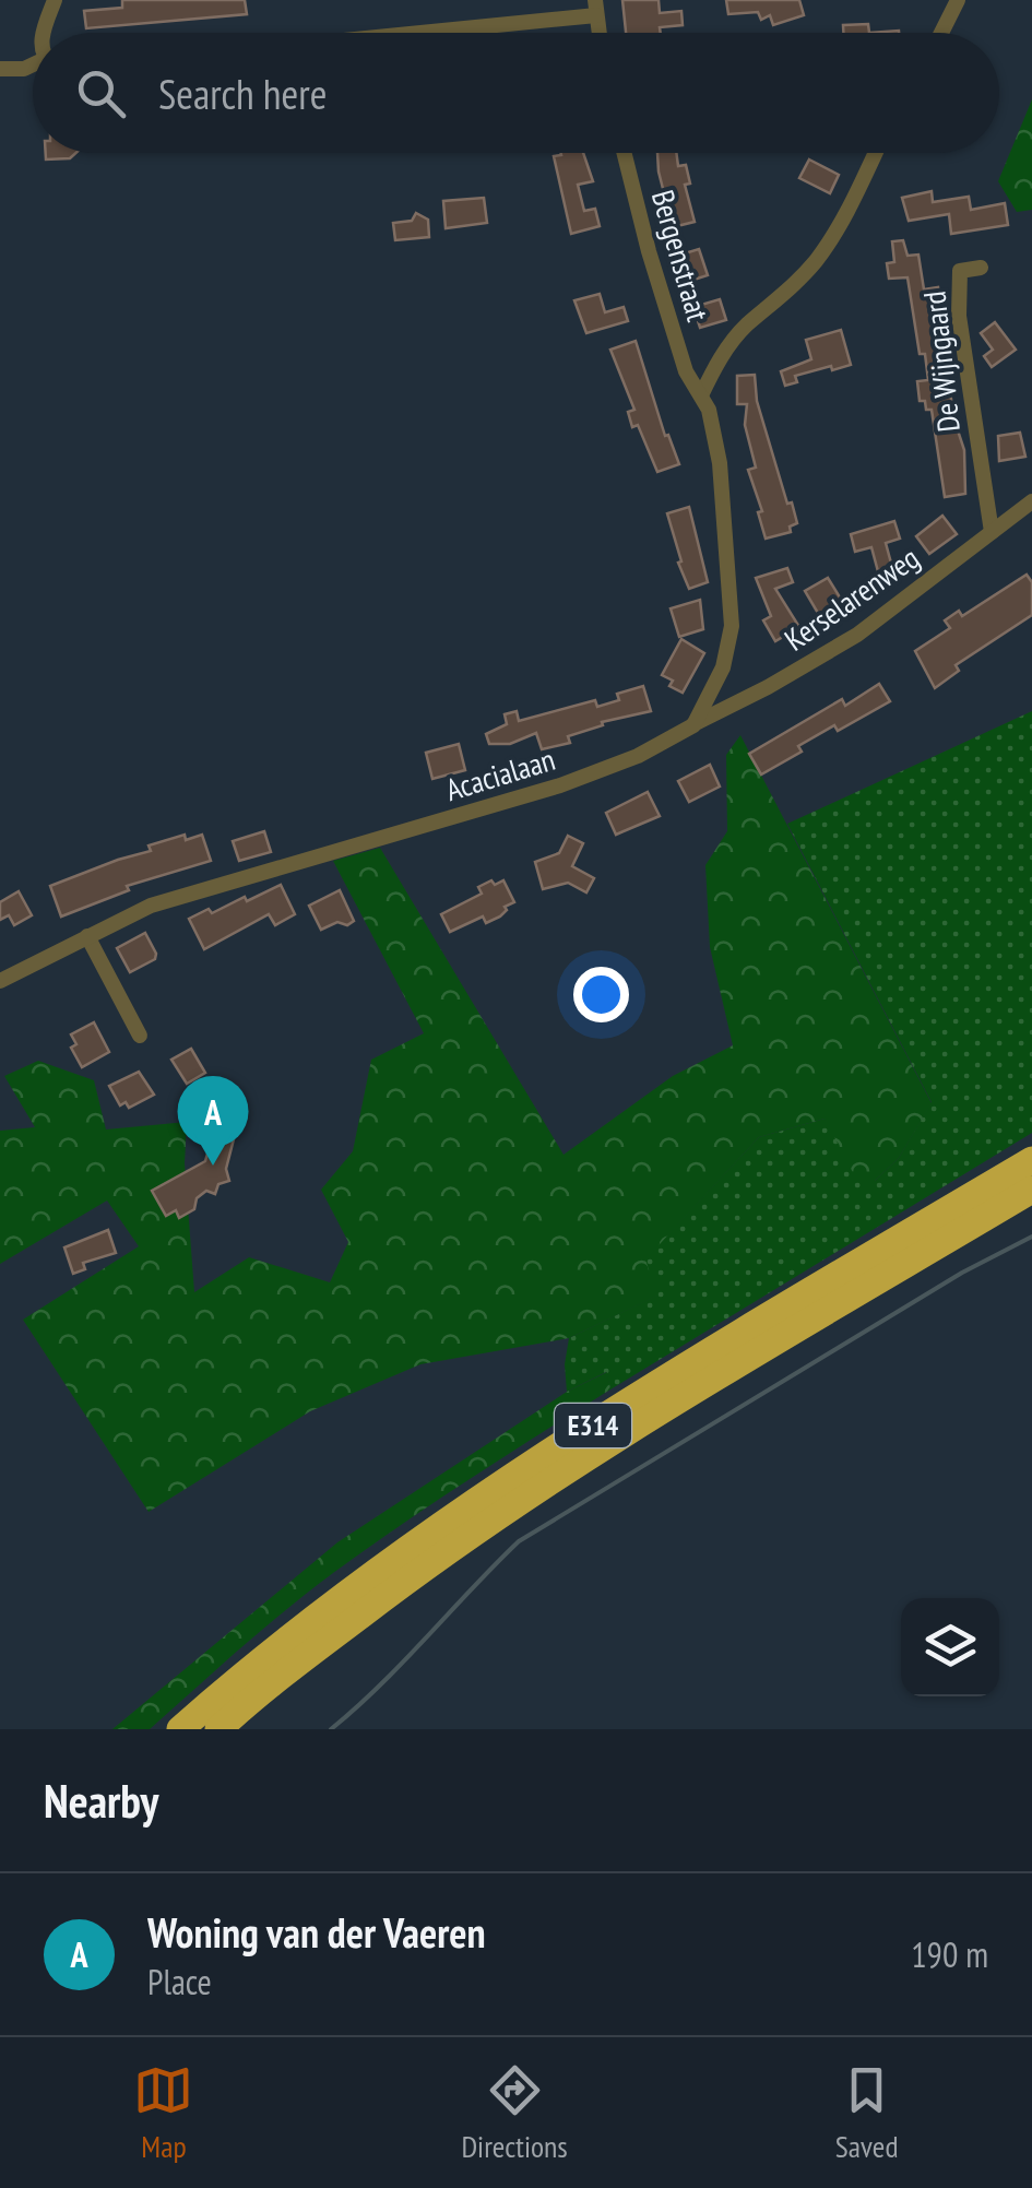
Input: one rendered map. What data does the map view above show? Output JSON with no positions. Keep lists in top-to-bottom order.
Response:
{
  "streets": {
    "highway": ["E314"],
    "street": [
      "Bergenstraat",
      "De Wijngaard",
      "Kerselarenweg",
      "Acacialaan"
    ]
  },
  "crossings": [
    ["De Wijngaard", "Kerselarenweg"],
    ["Kerselarenweg", "Acacialaan"]
  ],
  "page": {
    "search": "Search here",
    "pins": "A",
    "heading": "Nearby",
    "list": [
      {
        "mark": "A",
        "name": "Woning van der Vaeren",
        "note": "Place",
        "value": "190 m"
      }
    ],
    "nav": ["Map", "Directions", "Saved"]
  }
}
